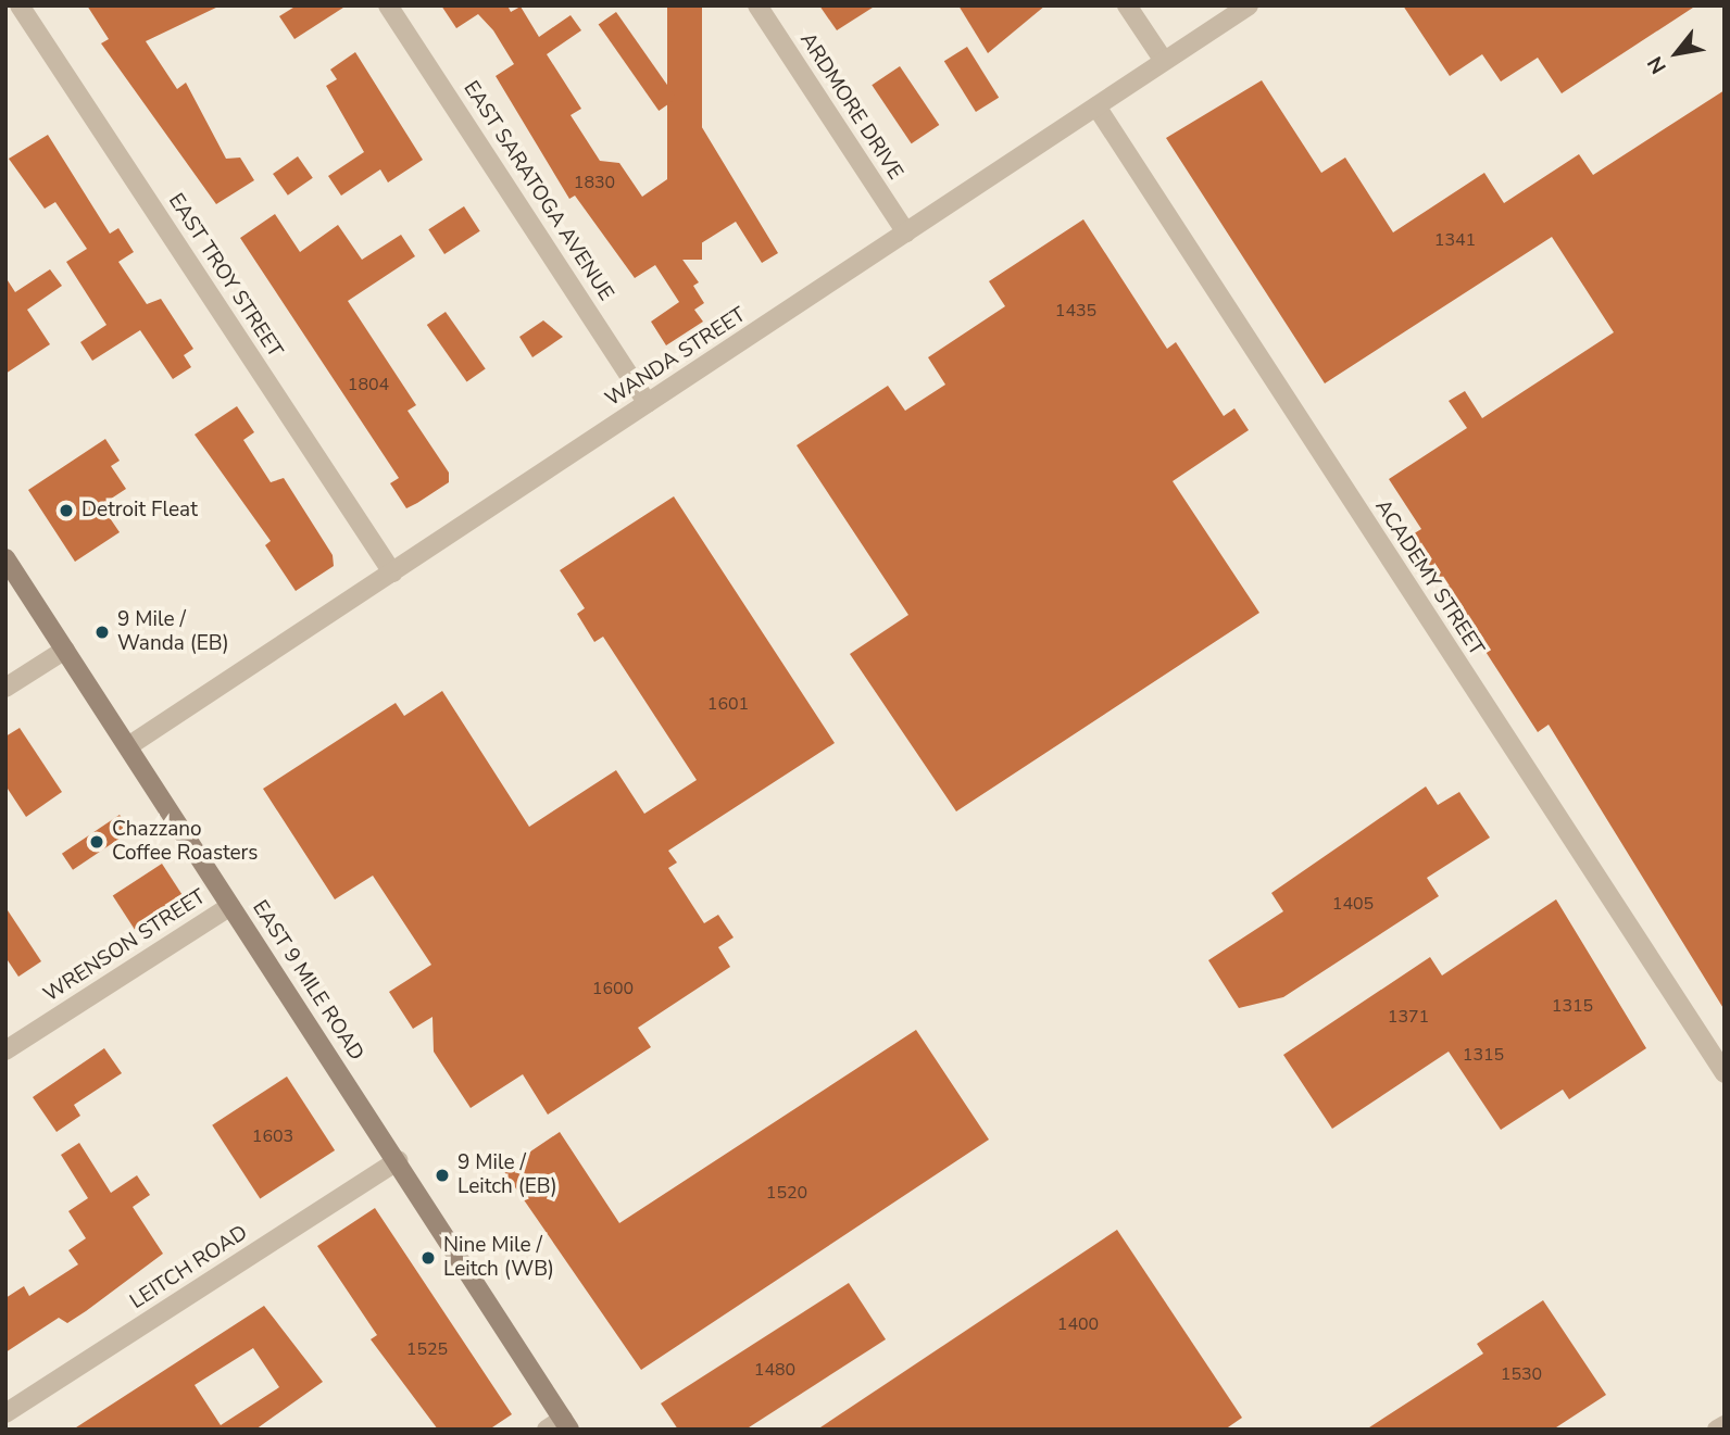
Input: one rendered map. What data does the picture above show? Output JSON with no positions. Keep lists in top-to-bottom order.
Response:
{
  "streets": {
    "main road": ["EAST 9 MILE ROAD"],
    "street": [
      "ARDMORE DRIVE",
      "EAST SARATOGA AVENUE",
      "EAST TROY STREET",
      "WANDA STREET",
      "ACADEMY STREET",
      "WRENSON STREET",
      "LEITCH ROAD"
    ]
  },
  "crossings": [
    ["ARDMORE DRIVE", "WANDA STREET"],
    ["EAST SARATOGA AVENUE", "WANDA STREET"],
    ["EAST TROY STREET", "WANDA STREET"],
    ["WANDA STREET", "ACADEMY STREET"],
    ["WANDA STREET", "EAST 9 MILE ROAD"],
    ["WRENSON STREET", "EAST 9 MILE ROAD"],
    ["EAST 9 MILE ROAD", "LEITCH ROAD"]
  ],
  "places": [
    "Detroit Fleat",
    "9 Mile / Wanda (EB)",
    "Chazzano Coffee Roasters",
    "9 Mile / Leitch (EB)",
    "Nine Mile / Leitch (WB)"
  ],
  "house_numbers": [
    "1830",
    "1341",
    "1435",
    "1804",
    "1601",
    "1405",
    "1600",
    "1315",
    "1371",
    "1315",
    "1603",
    "1520",
    "1400",
    "1525",
    "1480",
    "1530"
  ],
  "north": "bottom left"
}
